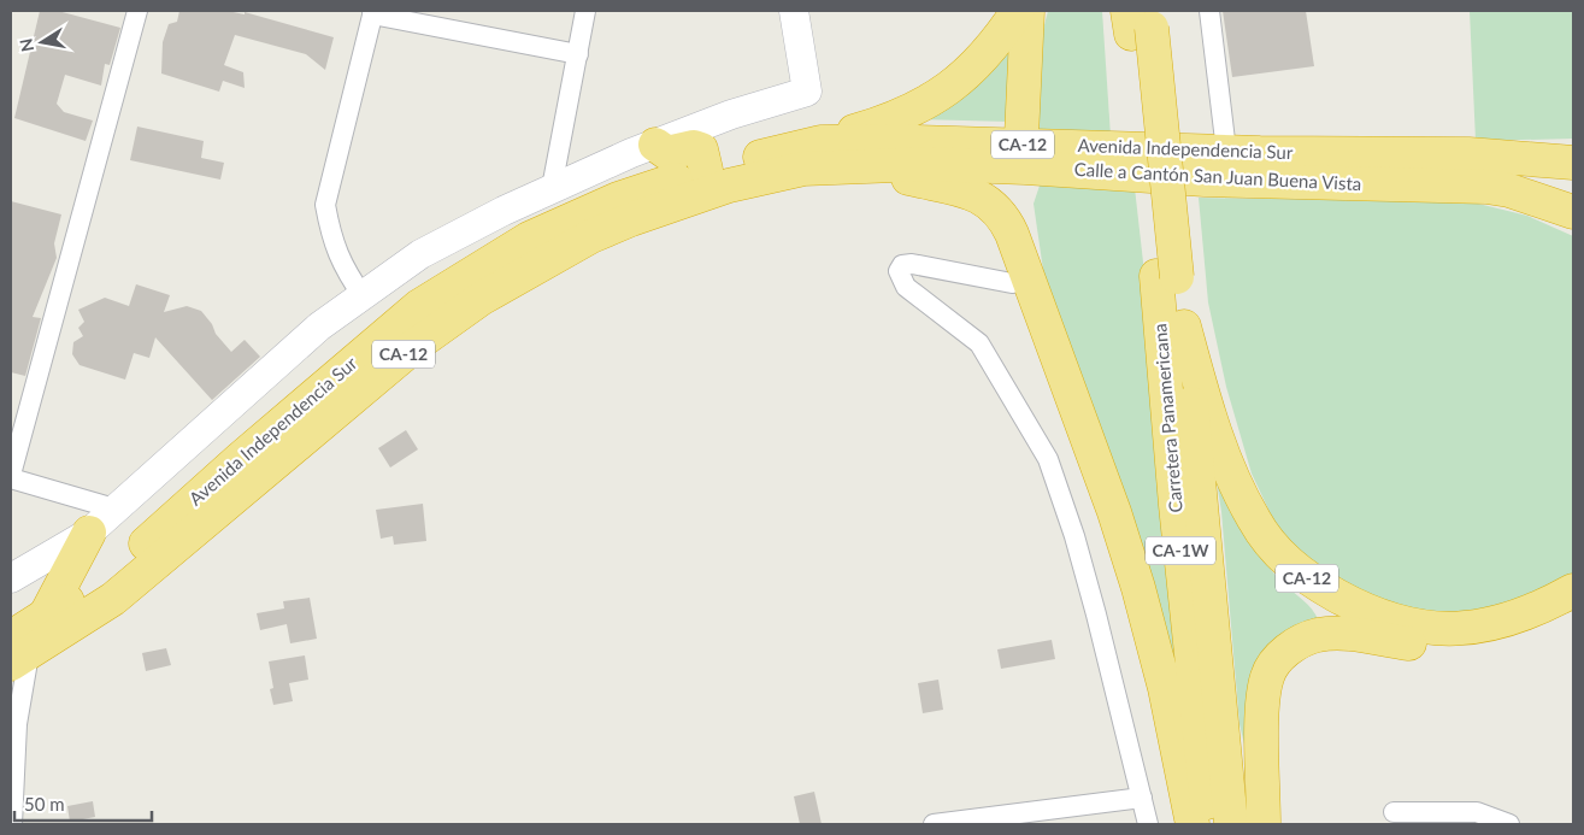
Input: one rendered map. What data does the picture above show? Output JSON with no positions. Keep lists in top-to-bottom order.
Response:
{
  "streets": {
    "highway": [
      "CA-12",
      "Avenida Independencia Sur",
      "Calle a Cantón San Juan Buena Vista",
      "Carretera Panamericana",
      "CA-1W"
    ]
  },
  "crossings": [
    ["CA-12", "Carretera Panamericana"],
    ["Avenida Independencia Sur", "Calle a Cantón San Juan Buena Vista"]
  ],
  "scale_bar": "50 m",
  "north": "left"
}
